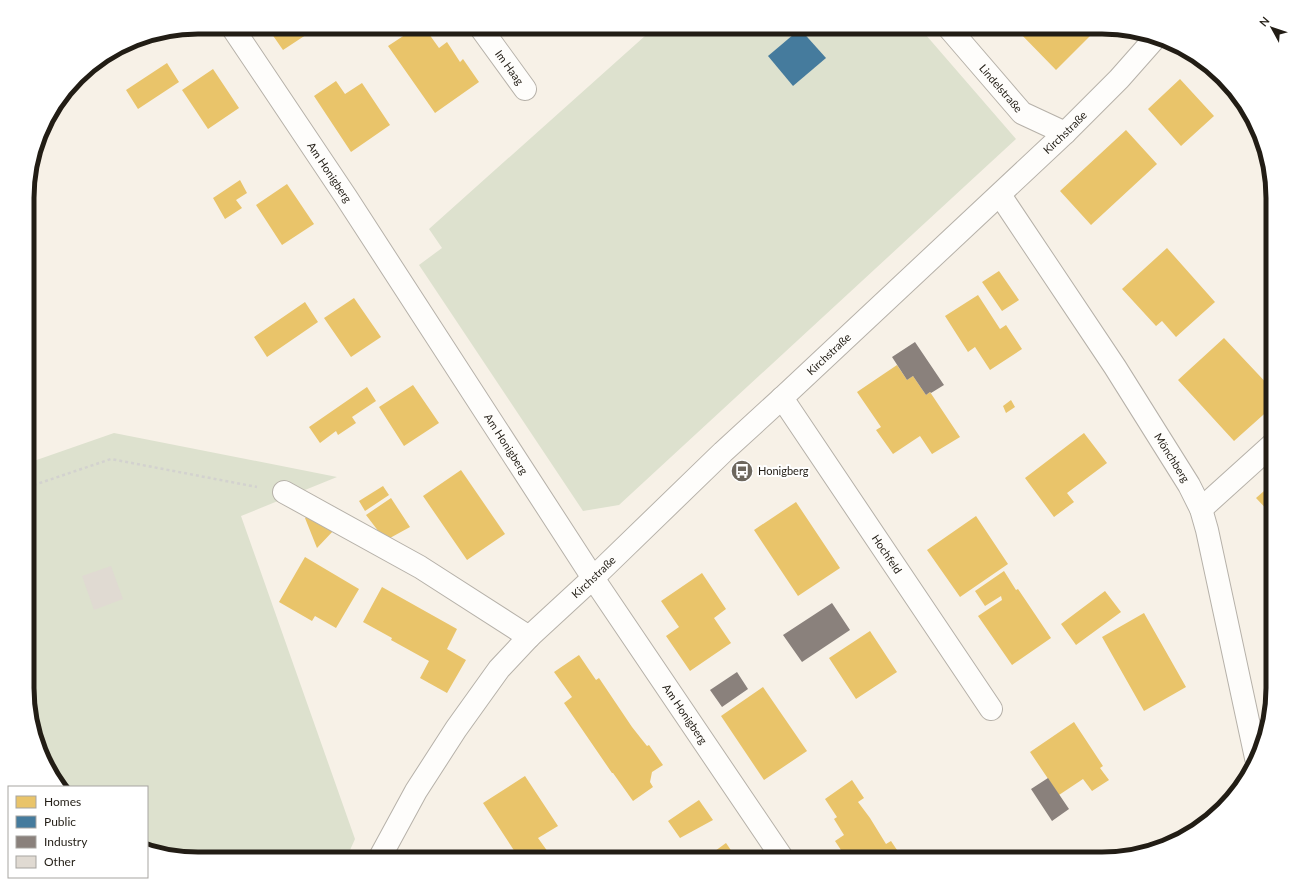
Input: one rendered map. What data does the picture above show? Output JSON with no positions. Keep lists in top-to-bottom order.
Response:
{
  "streets": {
    "street": [
      "Im Haag",
      "Lindelstraße",
      "Kirchstraße",
      "Am Honigberg",
      "Mönchberg",
      "Hochfeld"
    ]
  },
  "crossings": [
    ["Lindelstraße", "Kirchstraße"],
    ["Kirchstraße", "Am Honigberg"],
    ["Kirchstraße", "Mönchberg"],
    ["Kirchstraße", "Hochfeld"]
  ],
  "places": {
    "bus stop": ["Honigberg"]
  },
  "legend": [
    "Homes",
    "Public",
    "Industry",
    "Other"
  ],
  "north": "top left"
}
